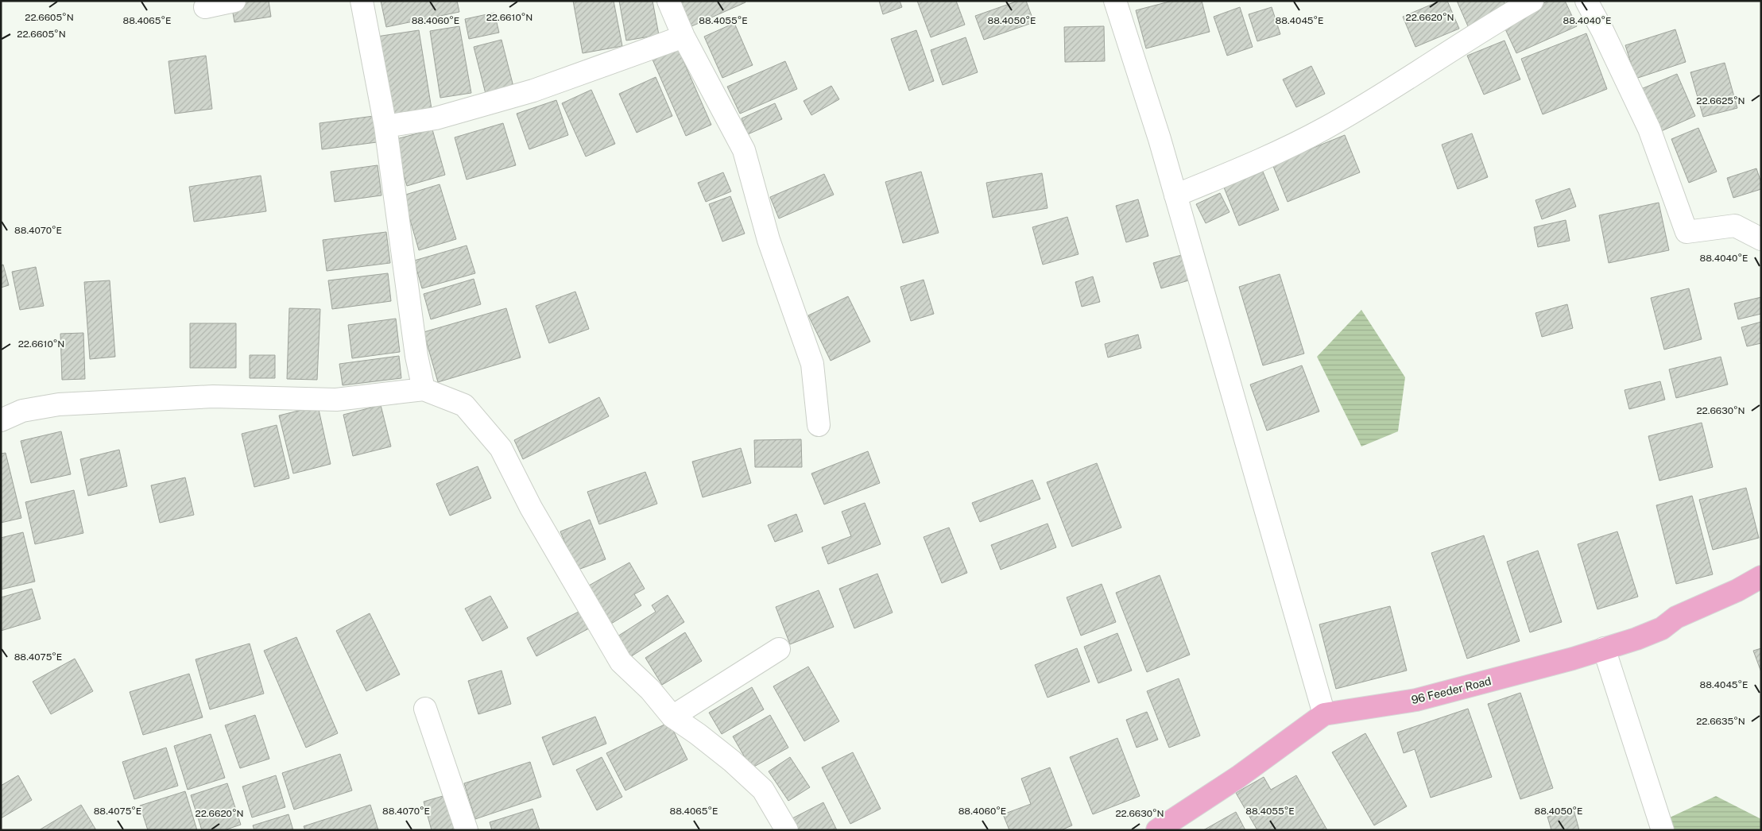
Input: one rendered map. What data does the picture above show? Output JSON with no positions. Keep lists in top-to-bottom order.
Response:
{
  "streets": {
    "main road": ["96 Feeder Road"]
  },
  "coordinates": [
    "22.6605°N",
    "22.6610°N",
    "22.6620°N",
    "88.4040°E",
    "88.4065°E",
    "88.4060°E",
    "88.4055°E",
    "88.4050°E",
    "88.4045°E",
    "22.6625°N",
    "88.4070°E",
    "22.6630°N",
    "88.4075°E",
    "22.6635°N"
  ]
}
